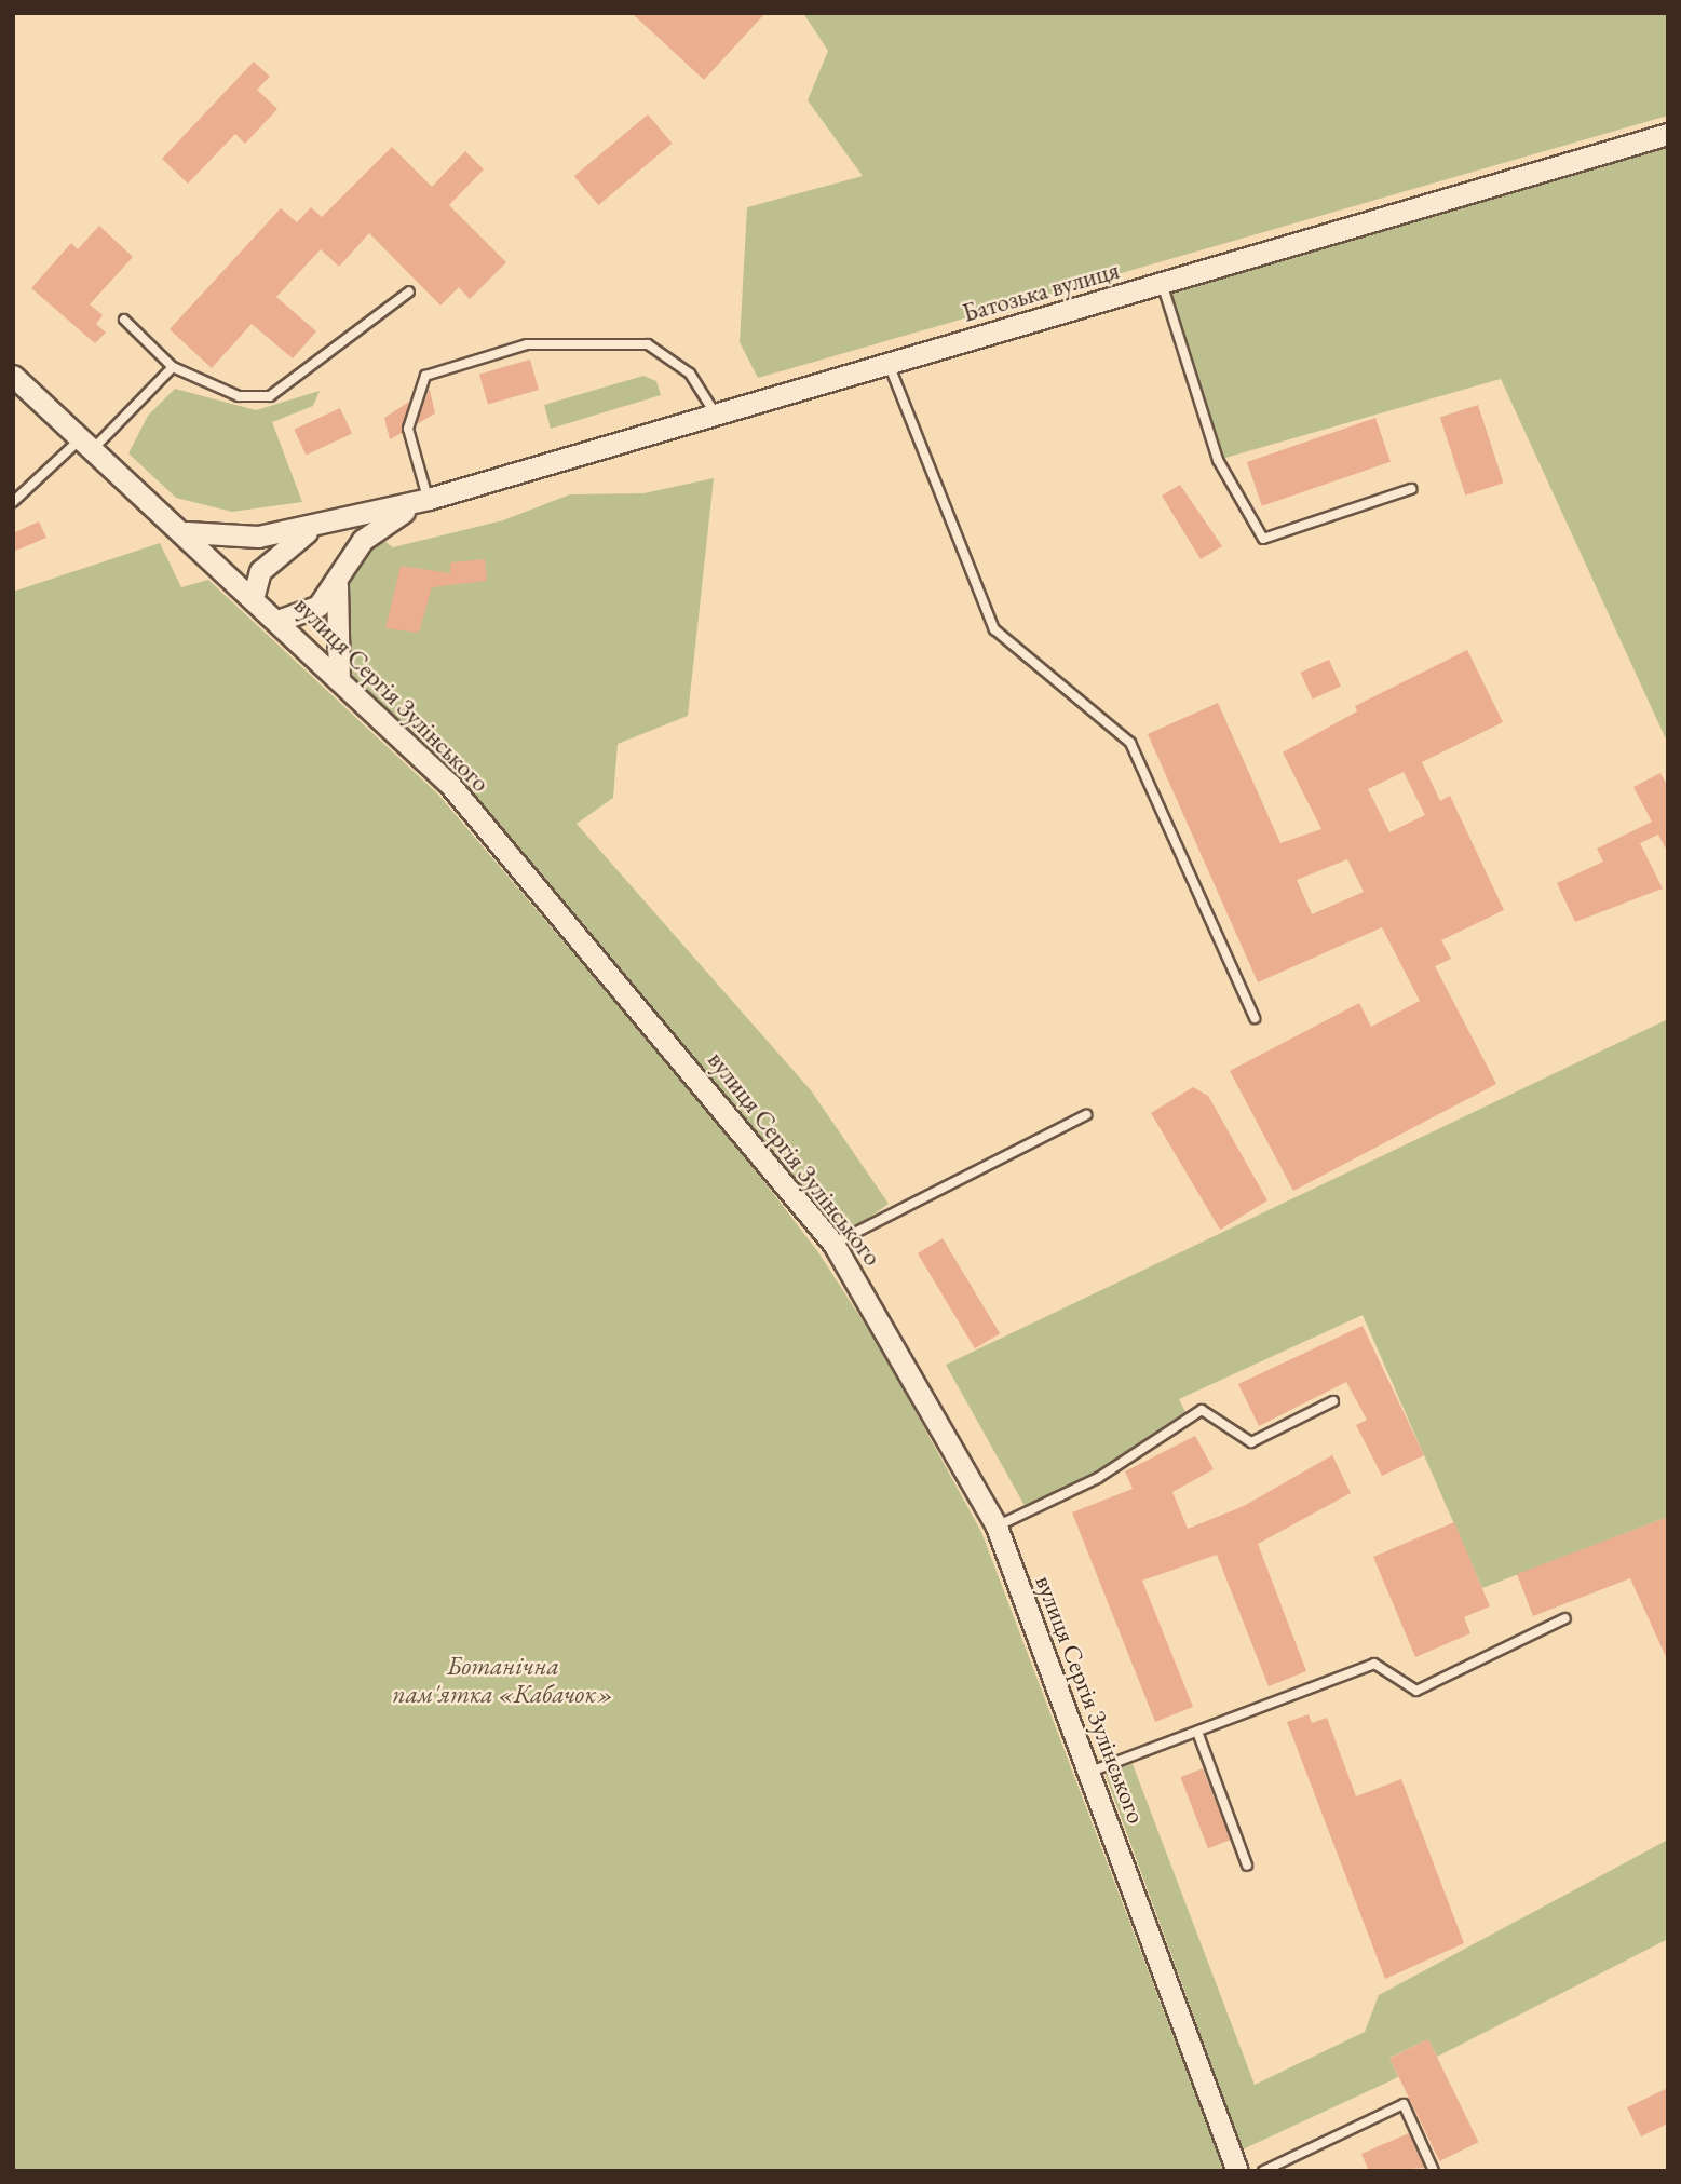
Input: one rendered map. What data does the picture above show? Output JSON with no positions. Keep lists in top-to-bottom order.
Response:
{
  "streets": {
    "street": ["Батозька вулиця", "вулиця Сергія Зулінського"]
  },
  "crossings": [
    ["Батозька вулиця", "вулиця Сергія Зулінського"]
  ],
  "parks": ["Ботанічна пам'ятка «Кабачок»"]
}
